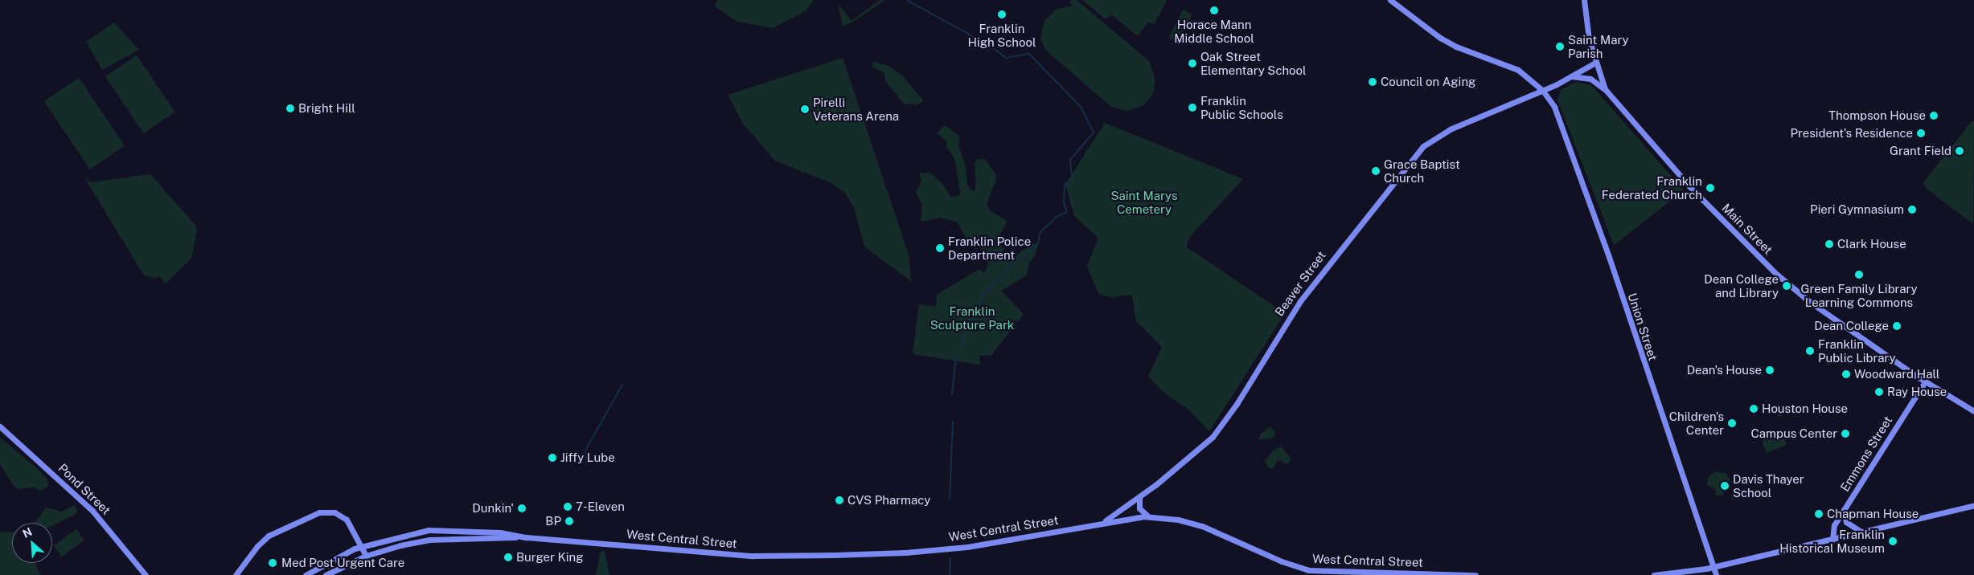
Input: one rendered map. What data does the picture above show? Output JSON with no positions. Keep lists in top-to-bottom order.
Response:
{
  "streets": {
    "main road": [
      "Main Street",
      "Beaver Street",
      "Union Street",
      "Emmons Street",
      "Pond Street",
      "West Central Street"
    ]
  },
  "crossings": [
    ["Main Street", "Beaver Street"],
    ["Main Street", "Emmons Street"],
    ["Beaver Street", "Union Street"],
    ["Beaver Street", "West Central Street"]
  ],
  "parks": ["Saint Marys Cemetery", "Franklin Sculpture Park"],
  "places": [
    "Horace Mann Middle School",
    "Franklin High School",
    "Saint Mary Parish",
    "Oak Street Elementary School",
    "Council on Aging",
    "Franklin Public Schools",
    "Bright Hill",
    "Pirelli Veterans Arena",
    "Thompson House",
    "President's Residence",
    "Grant Field",
    "Grace Baptist Church",
    "Franklin Federated Church",
    "Pieri Gymnasium",
    "Clark House",
    "Franklin Police Department",
    "Green Family Library Learning Commons",
    "Dean College and Library",
    "Dean College",
    "Franklin Public Library",
    "Dean's House",
    "Woodward Hall",
    "Ray House",
    "Houston House",
    "Children's Center",
    "Campus Center",
    "Jiffy Lube",
    "Davis Thayer School",
    "CVS Pharmacy",
    "7-Eleven",
    "Dunkin'",
    "Chapman House",
    "BP",
    "Franklin Historical Museum",
    "Burger King",
    "Med Post Urgent Care"
  ],
  "north": "top left"
}
